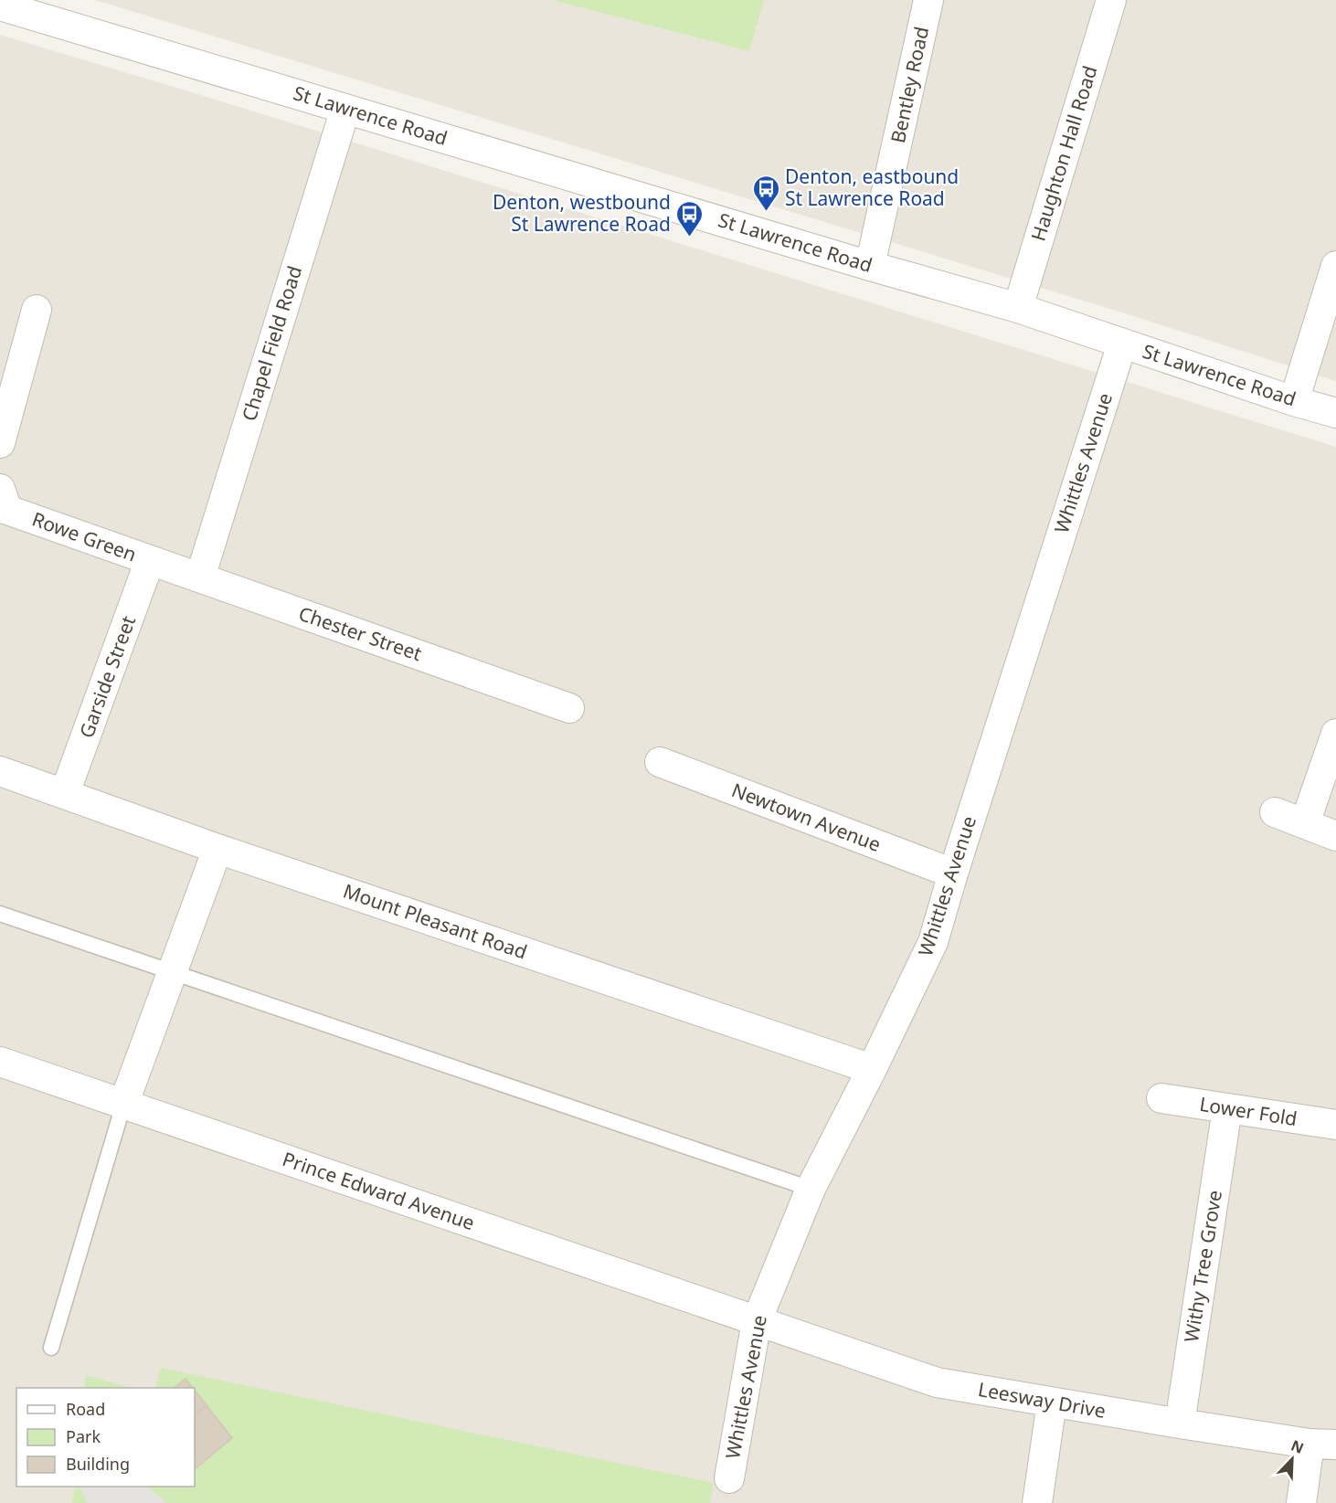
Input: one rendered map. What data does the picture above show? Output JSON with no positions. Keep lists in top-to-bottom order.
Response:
{
  "streets": {
    "street": [
      "Bentley Road",
      "St Lawrence Road",
      "Haughton Hall Road",
      "Chapel Field Road",
      "Whittles Avenue",
      "Rowe Green",
      "Chester Street",
      "Garside Street",
      "Newtown Avenue",
      "Mount Pleasant Road",
      "Lower Fold",
      "Prince Edward Avenue",
      "Withy Tree Grove",
      "Leesway Drive"
    ]
  },
  "crossings": [
    ["Bentley Road", "St Lawrence Road"],
    ["St Lawrence Road", "Haughton Hall Road"],
    ["St Lawrence Road", "Chapel Field Road"],
    ["St Lawrence Road", "Whittles Avenue"],
    ["Chapel Field Road", "Chester Street"],
    ["Whittles Avenue", "Newtown Avenue"],
    ["Whittles Avenue", "Mount Pleasant Road"],
    ["Whittles Avenue", "Prince Edward Avenue"],
    ["Whittles Avenue", "Leesway Drive"],
    ["Rowe Green", "Chester Street"],
    ["Rowe Green", "Garside Street"],
    ["Chester Street", "Garside Street"],
    ["Garside Street", "Mount Pleasant Road"],
    ["Lower Fold", "Withy Tree Grove"],
    ["Prince Edward Avenue", "Leesway Drive"],
    ["Withy Tree Grove", "Leesway Drive"]
  ],
  "places": {
    "bus stop": ["Denton, eastbound St Lawrence Road", "Denton, westbound St Lawrence Road"]
  },
  "legend": ["Road", "Park", "Building"],
  "north": "top right"
}
